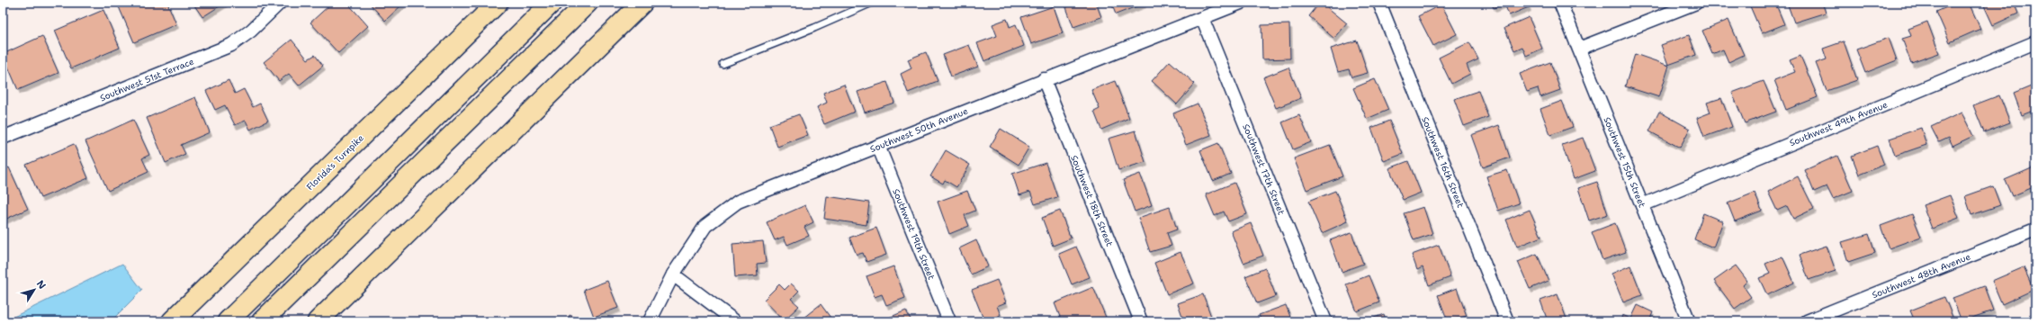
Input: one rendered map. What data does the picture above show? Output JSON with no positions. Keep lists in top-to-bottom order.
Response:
{
  "streets": {
    "highway": ["Florida's Turnpike"],
    "street": [
      "Southwest 51st Terrace",
      "Southwest 49th Avenue",
      "Southwest 50th Avenue",
      "Southwest 16th Street",
      "Southwest 15th Street",
      "Southwest 17th Street",
      "Southwest 18th Street",
      "Southwest 19th Street",
      "Southwest 48th Avenue"
    ]
  },
  "crossings": [
    ["Southwest 49th Avenue", "Southwest 15th Street"],
    ["Southwest 50th Avenue", "Southwest 17th Street"],
    ["Southwest 50th Avenue", "Southwest 18th Street"],
    ["Southwest 50th Avenue", "Southwest 19th Street"]
  ],
  "north": "top right"
}
